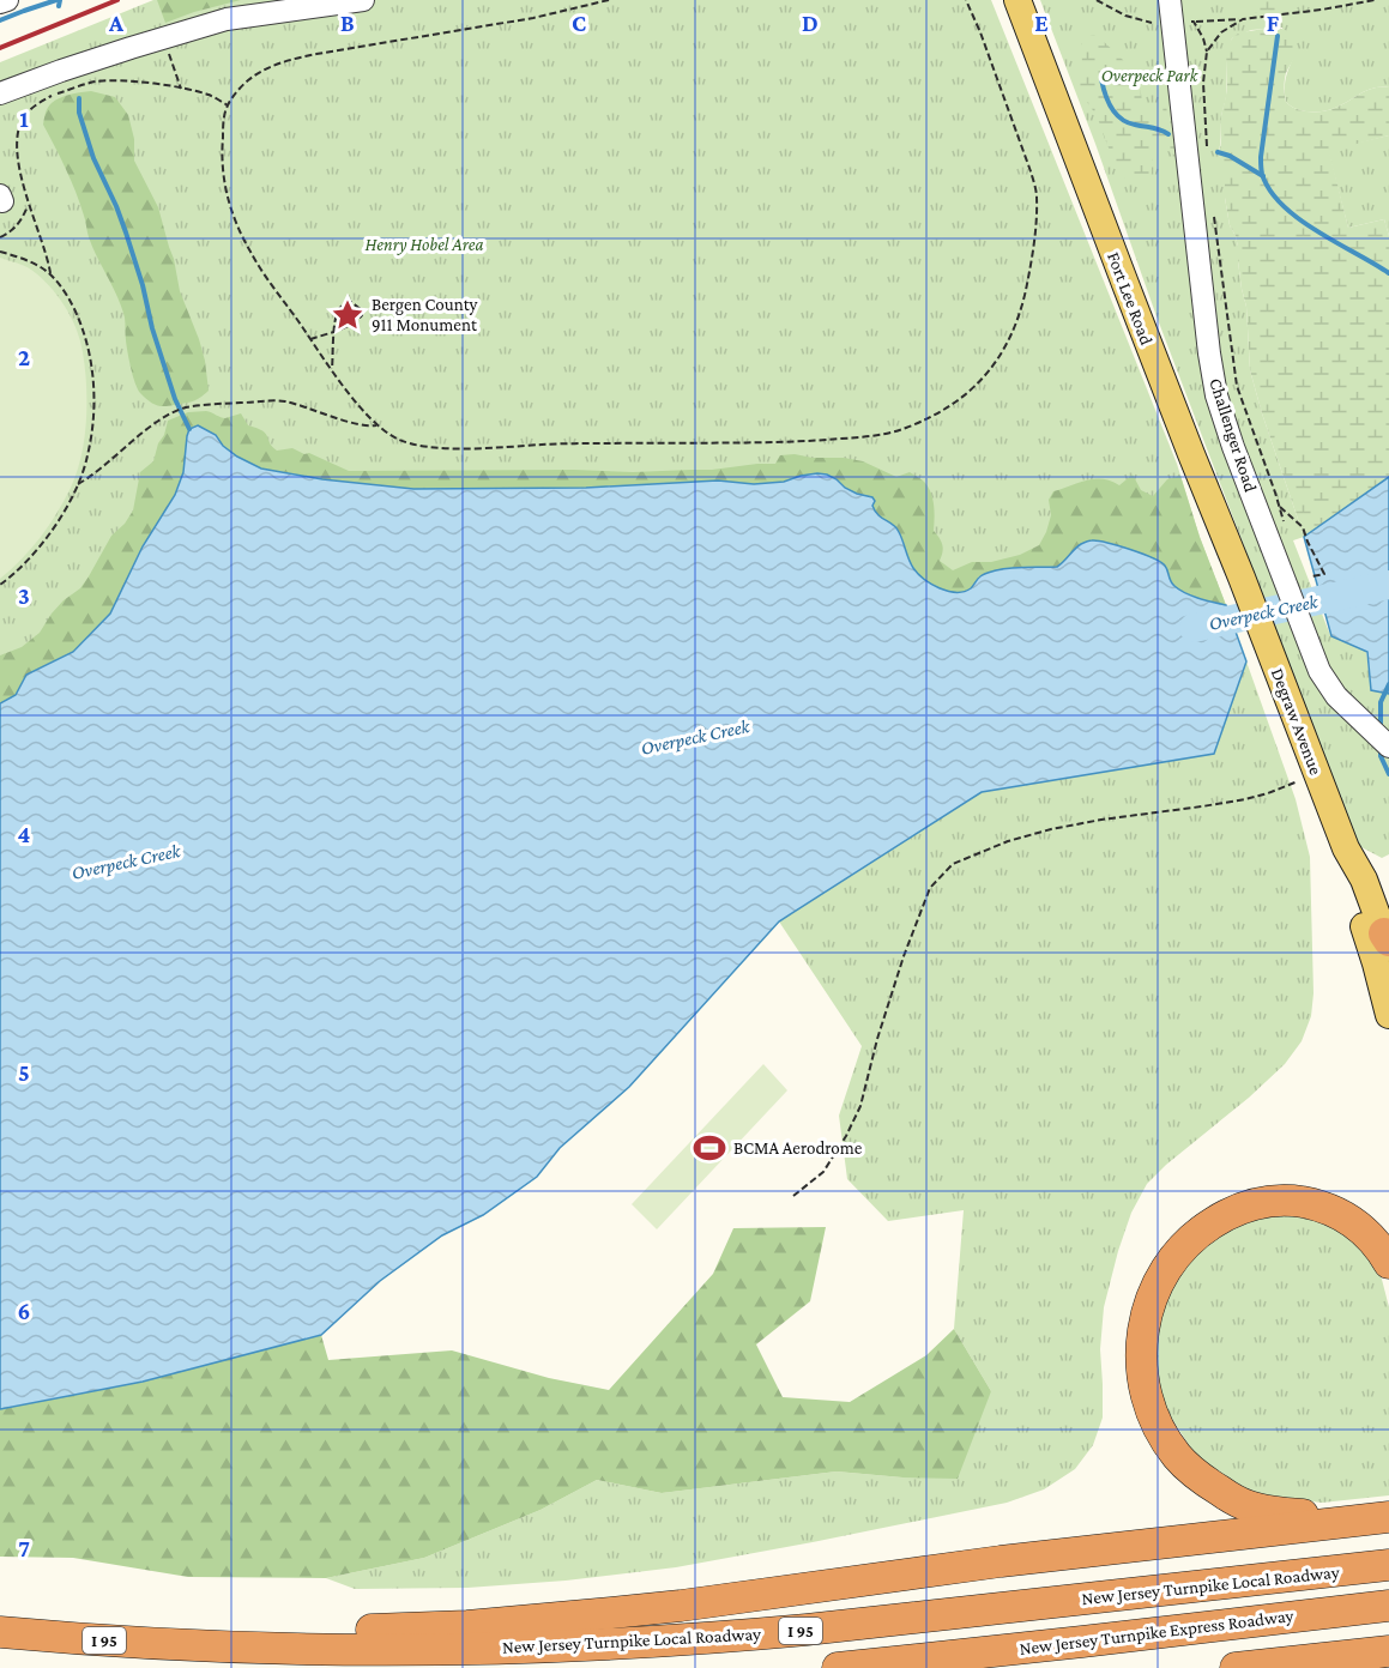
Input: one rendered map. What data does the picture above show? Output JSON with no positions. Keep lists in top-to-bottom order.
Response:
{
  "streets": {
    "highway": ["New Jersey Turnpike Local Roadway", "I 95", "New Jersey Turnpike Express Roadway"],
    "main road": ["Fort Lee Road", "Degraw Avenue"],
    "street": ["Challenger Road"]
  },
  "crossings": [
    ["Fort Lee Road", "Degraw Avenue"]
  ],
  "water": ["Overpeck Creek"],
  "parks": ["Overpeck Park", "Henry Hobel Area"],
  "places": {
    "place": ["Bergen County 911 Monument"],
    "sports": ["BCMA Aerodrome"]
  },
  "grid": {
    "columns": [
      "A",
      "B",
      "C",
      "D",
      "E",
      "F"
    ],
    "rows": [
      "1",
      "2",
      "3",
      "4",
      "5",
      "6",
      "7"
    ]
  }
}
